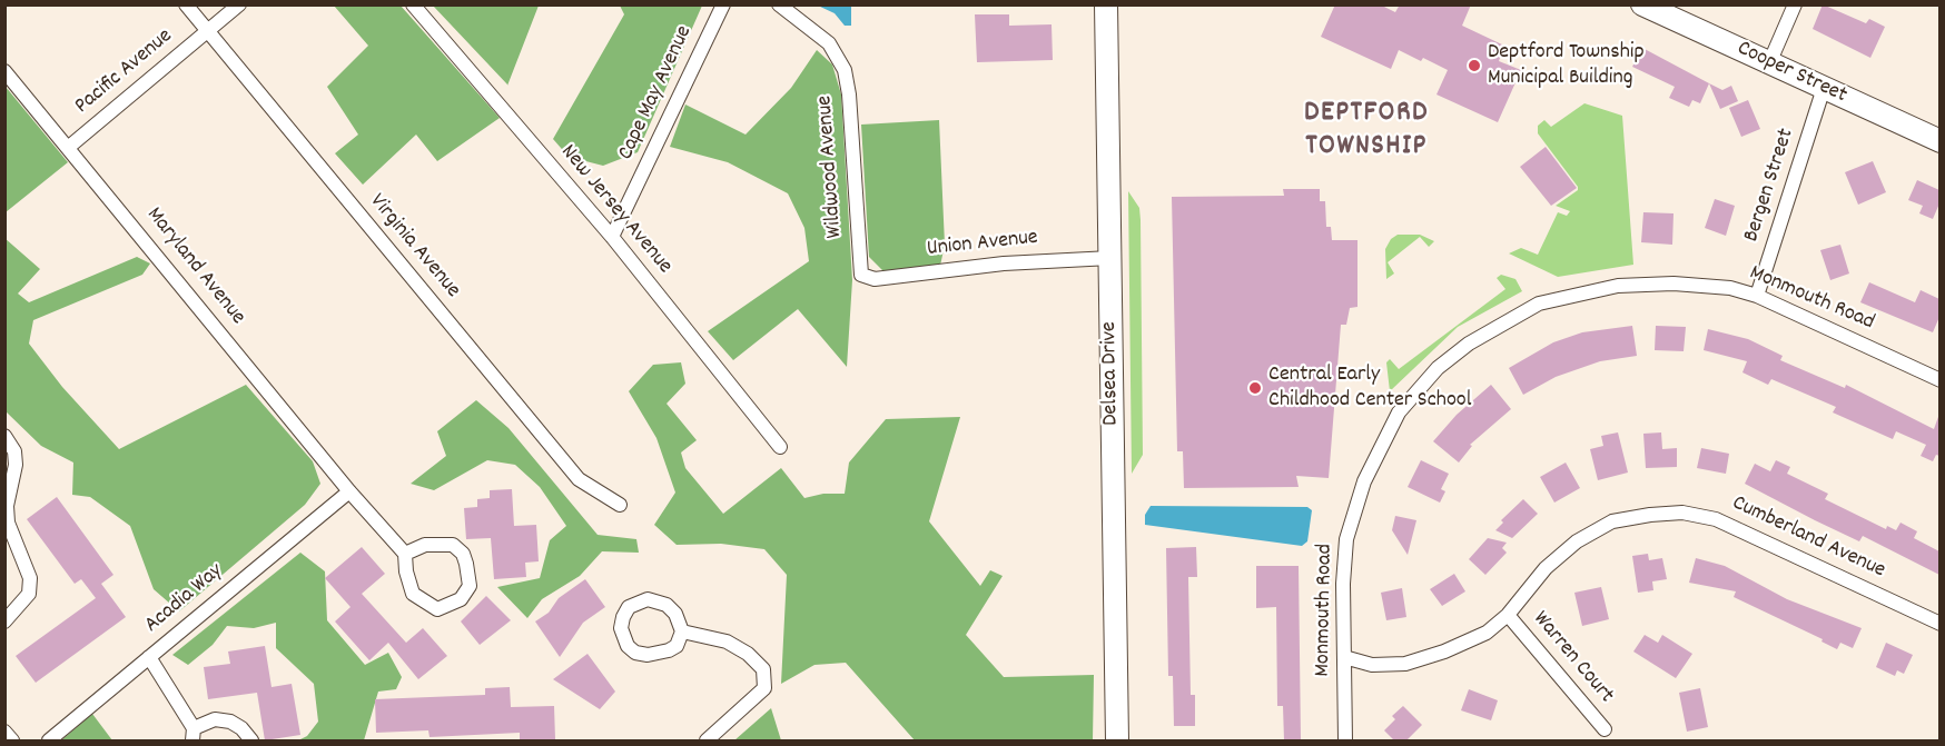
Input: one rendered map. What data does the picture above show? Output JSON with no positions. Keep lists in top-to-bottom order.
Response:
{
  "streets": {
    "main road": ["Cooper Street", "Delsea Drive"],
    "street": [
      "Pacific Avenue",
      "Cape May Avenue",
      "Wildwood Avenue",
      "Bergen Street",
      "New Jersey Avenue",
      "Union Avenue",
      "Virginia Avenue",
      "Maryland Avenue",
      "Monmouth Road",
      "Cumberland Avenue",
      "Acadia Way",
      "Warren Court"
    ]
  },
  "crossings": [
    ["Pacific Avenue", "Virginia Avenue"],
    ["Pacific Avenue", "Maryland Avenue"],
    ["Cooper Street", "Bergen Street"],
    ["Cape May Avenue", "New Jersey Avenue"],
    ["Wildwood Avenue", "Union Avenue"],
    ["Bergen Street", "Monmouth Road"],
    ["Union Avenue", "Delsea Drive"],
    ["Maryland Avenue", "Acadia Way"],
    ["Monmouth Road", "Cumberland Avenue"],
    ["Cumberland Avenue", "Warren Court"]
  ],
  "districts": ["DEPTFORD TOWNSHIP"],
  "places": ["Deptford Township Municipal Building", "Central Early Childhood Center School"]
}
